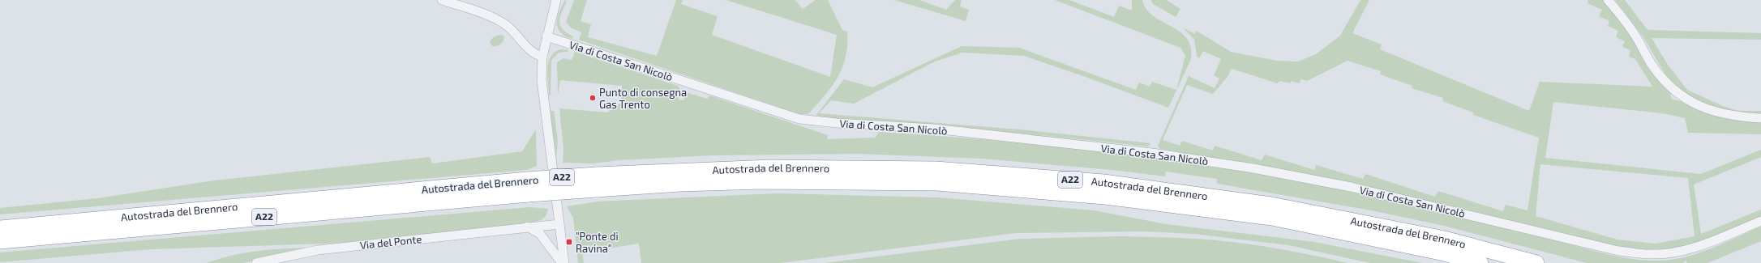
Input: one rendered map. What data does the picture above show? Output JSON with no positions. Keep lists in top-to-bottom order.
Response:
{
  "streets": {
    "highway": ["Autostrada del Brennero", "A22"],
    "street": ["Via di Costa San Nicolò", "Via del Ponte"]
  },
  "places": {
    "other": ["Punto di consegna Gas Trento"],
    "transit": ["\"Ponte di Ravina\""]
  }
}
